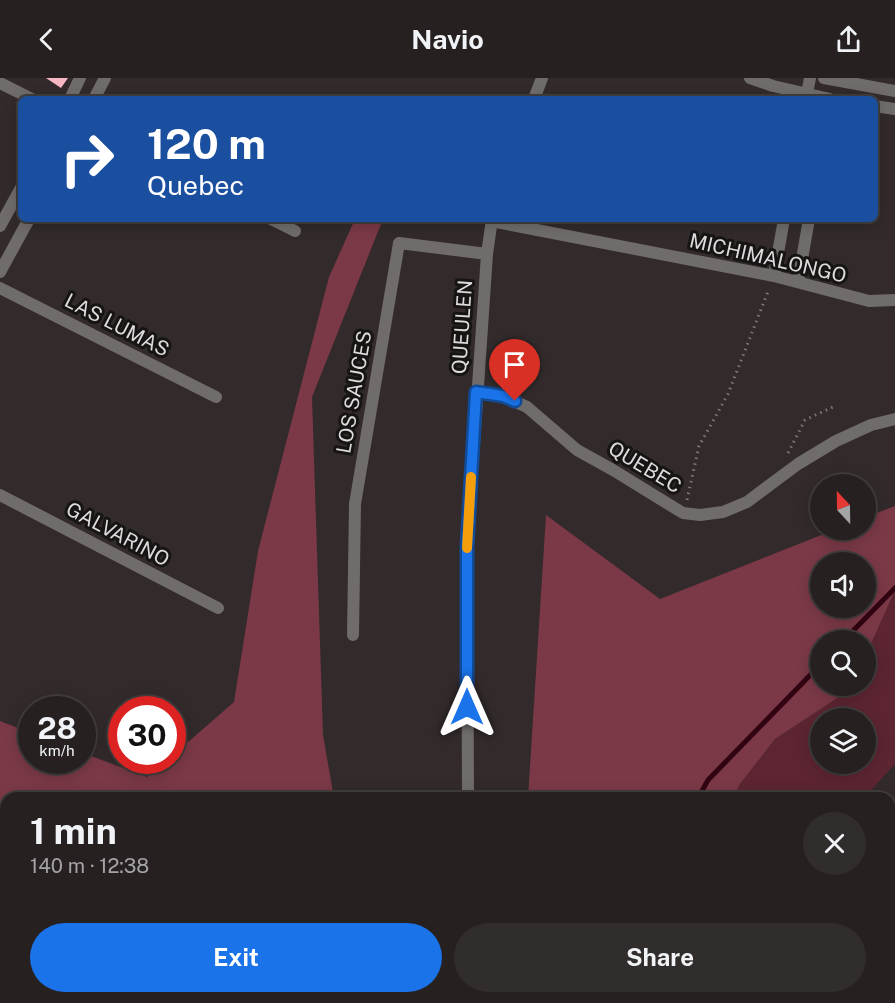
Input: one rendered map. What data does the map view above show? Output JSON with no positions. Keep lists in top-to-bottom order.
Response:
{
  "streets": {
    "street": [
      "MICHIMALONGO",
      "LAS LUMAS",
      "QUEULEN",
      "LOS SAUCES",
      "QUEBEC",
      "GALVARINO"
    ]
  },
  "crossings": [
    ["QUEULEN", "LOS SAUCES"],
    ["QUEULEN", "QUEBEC"]
  ],
  "north": "top",
  "page": {
    "header": "Navio",
    "turn": ["120 m", "Quebec"],
    "speed": "28 km/h",
    "limit": "30",
    "heading": ["1 min", "140 m · 12:38"],
    "buttons": ["Exit", "Share"]
  }
}
